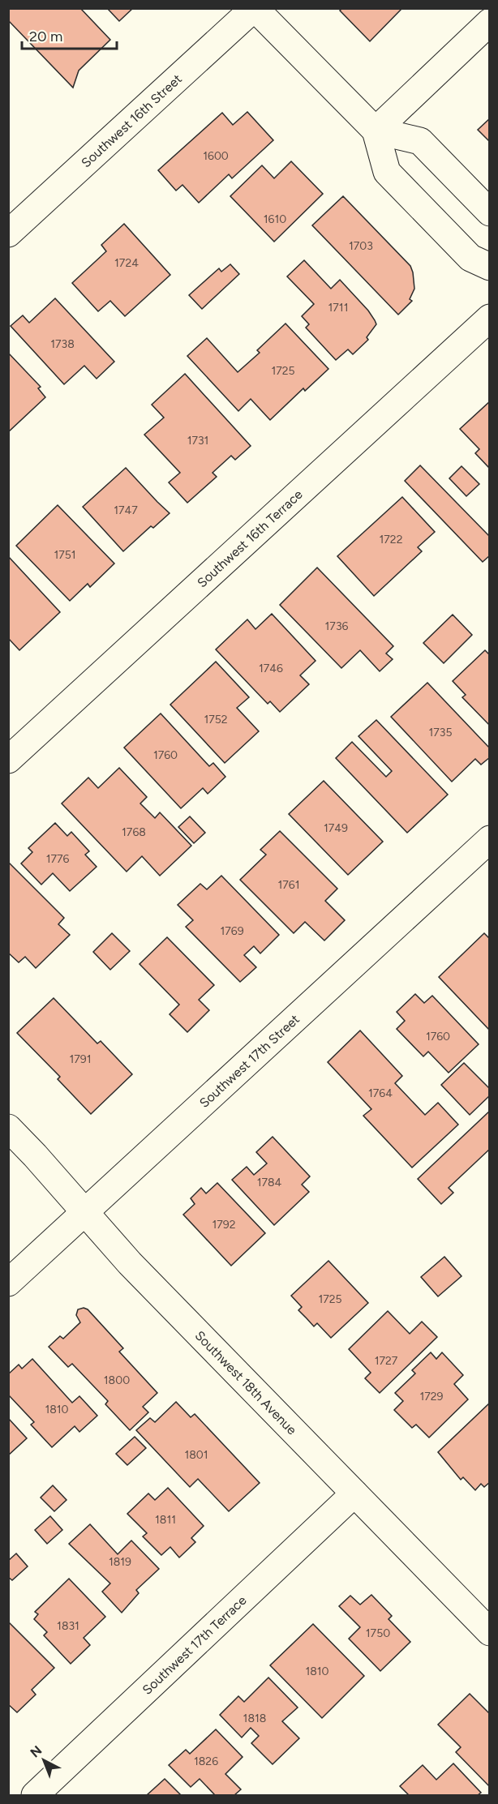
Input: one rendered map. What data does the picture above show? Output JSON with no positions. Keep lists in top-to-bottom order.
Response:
{
  "streets": {
    "street": [
      "Southwest 16th Street",
      "Southwest 16th Terrace",
      "Southwest 17th Street",
      "Southwest 18th Avenue",
      "Southwest 17th Terrace"
    ]
  },
  "crossings": [
    ["Southwest 17th Street", "Southwest 18th Avenue"],
    ["Southwest 18th Avenue", "Southwest 17th Terrace"]
  ],
  "house_numbers": [
    "1600",
    "1610",
    "1703",
    "1724",
    "1711",
    "1738",
    "1725",
    "1731",
    "1747",
    "1722",
    "1751",
    "1736",
    "1746",
    "1752",
    "1735",
    "1760",
    "1749",
    "1768",
    "1776",
    "1761",
    "1769",
    "1760",
    "1791",
    "1764",
    "1784",
    "1792",
    "1725",
    "1727",
    "1800",
    "1729",
    "1810",
    "1801",
    "1811",
    "1819",
    "1831",
    "1750",
    "1810",
    "1818",
    "1826"
  ],
  "scale_bar": "20 m",
  "north": "top left"
}
